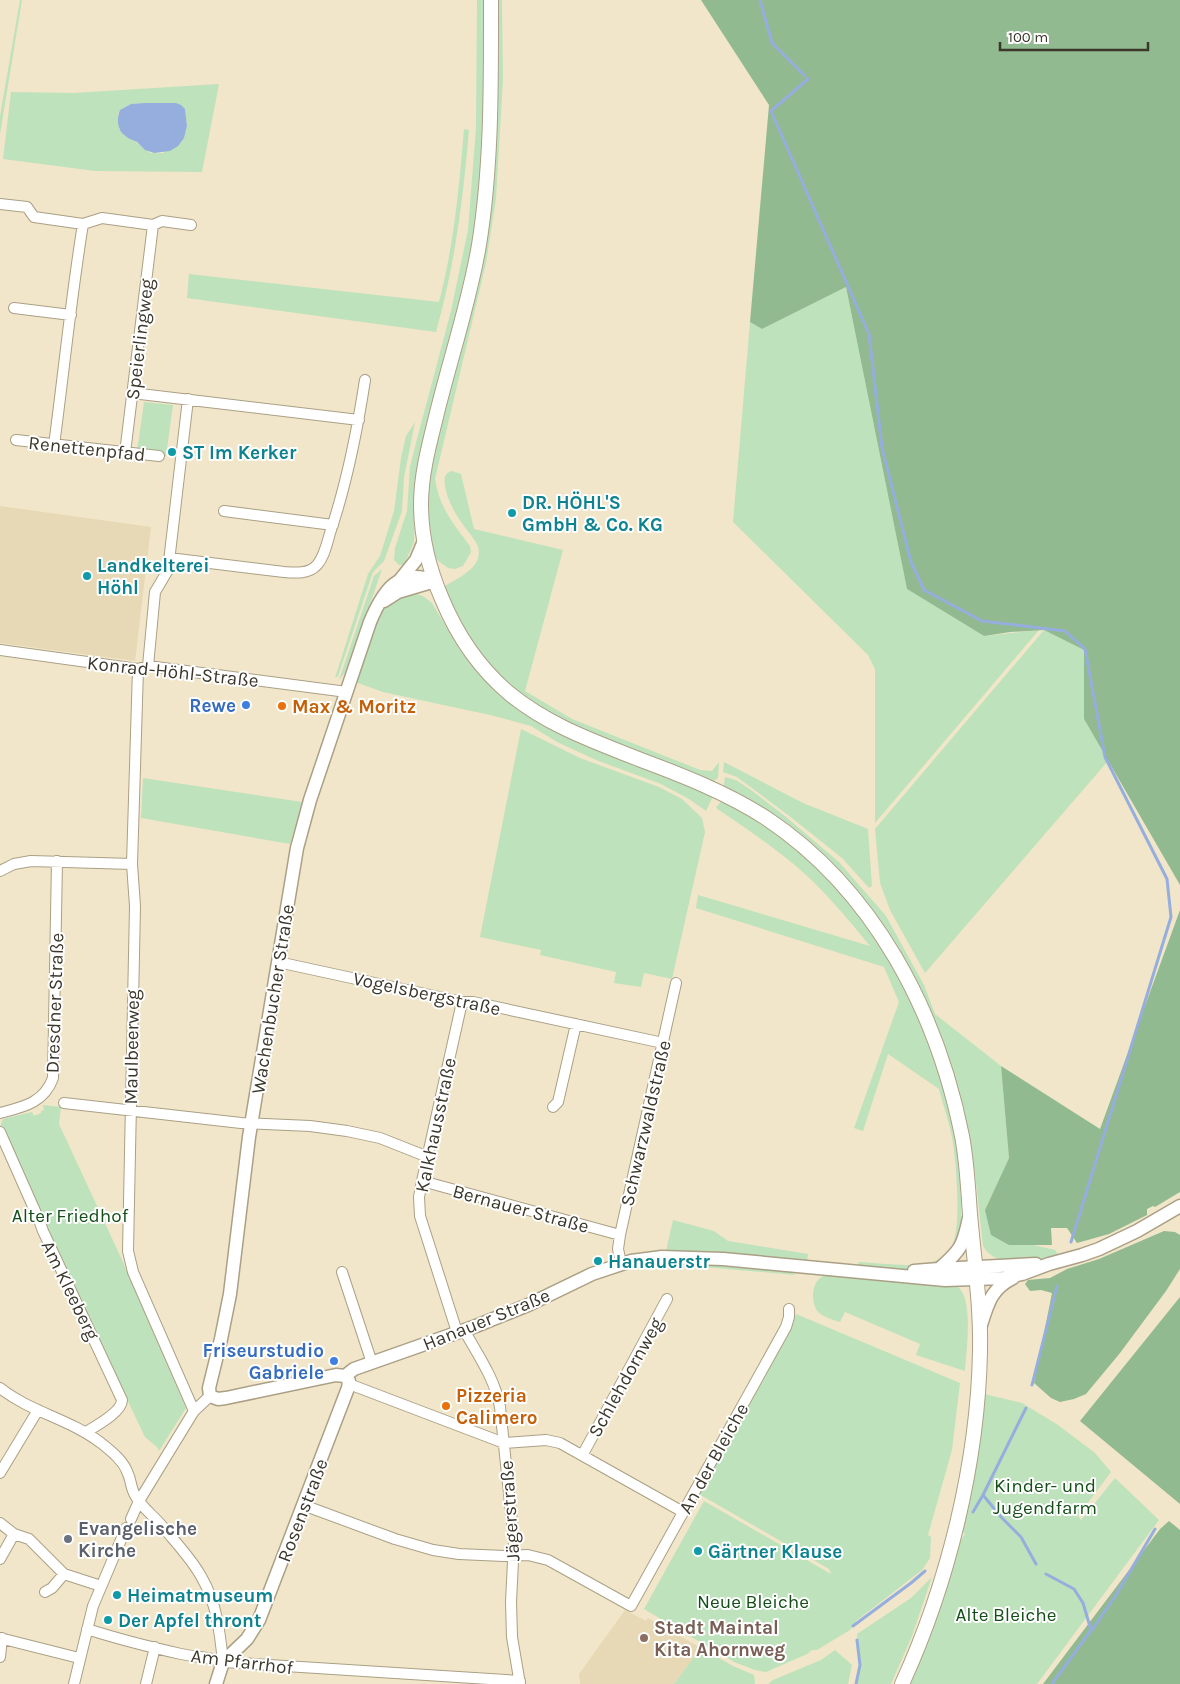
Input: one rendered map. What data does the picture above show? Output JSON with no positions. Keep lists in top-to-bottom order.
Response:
{
  "streets": {
    "street": [
      "Speierlingweg",
      "Renettenpfad",
      "Konrad-Höhl-Straße",
      "Vogelsbergstraße",
      "Wachenbucher Straße",
      "Dresdner Straße",
      "Maulbeerweg",
      "Schwarzwaldstraße",
      "Kalkhausstraße",
      "Bernauer Straße",
      "Am Kleeberg",
      "Hanauer Straße",
      "Schlehdornweg",
      "An der Bleiche",
      "Rosenstraße",
      "Jägerstraße",
      "Am Pfarrhof"
    ]
  },
  "crossings": [
    ["Speierlingweg", "Renettenpfad"],
    ["Konrad-Höhl-Straße", "Wachenbucher Straße"],
    ["Konrad-Höhl-Straße", "Maulbeerweg"],
    ["Vogelsbergstraße", "Wachenbucher Straße"],
    ["Vogelsbergstraße", "Schwarzwaldstraße"],
    ["Vogelsbergstraße", "Kalkhausstraße"],
    ["Wachenbucher Straße", "Hanauer Straße"],
    ["Schwarzwaldstraße", "Bernauer Straße"],
    ["Schwarzwaldstraße", "Hanauer Straße"],
    ["Kalkhausstraße", "Bernauer Straße"],
    ["Kalkhausstraße", "Hanauer Straße"],
    ["Kalkhausstraße", "Jägerstraße"],
    ["Hanauer Straße", "Rosenstraße"],
    ["Hanauer Straße", "Jägerstraße"],
    ["An der Bleiche", "Jägerstraße"],
    ["Rosenstraße", "Jägerstraße"],
    ["Rosenstraße", "Am Pfarrhof"],
    ["Jägerstraße", "Am Pfarrhof"]
  ],
  "parks": [
    "Alter Friedhof",
    "Kinder- und Jugendfarm",
    "Neue Bleiche",
    "Alte Bleiche"
  ],
  "places": [
    "ST Im Kerker",
    "DR. HÖHL'S GmbH & Co. KG",
    "Landkelterei Höhl",
    "Rewe",
    "Max & Moritz",
    "Hanauerstr",
    "Friseurstudio Gabriele",
    "Pizzeria Calimero",
    "Evangelische Kirche",
    "Gärtner Klause",
    "Heimatmuseum",
    "Der Apfel thront",
    "Stadt Maintal Kita Ahornweg"
  ],
  "scale_bar": "100 m"
}
